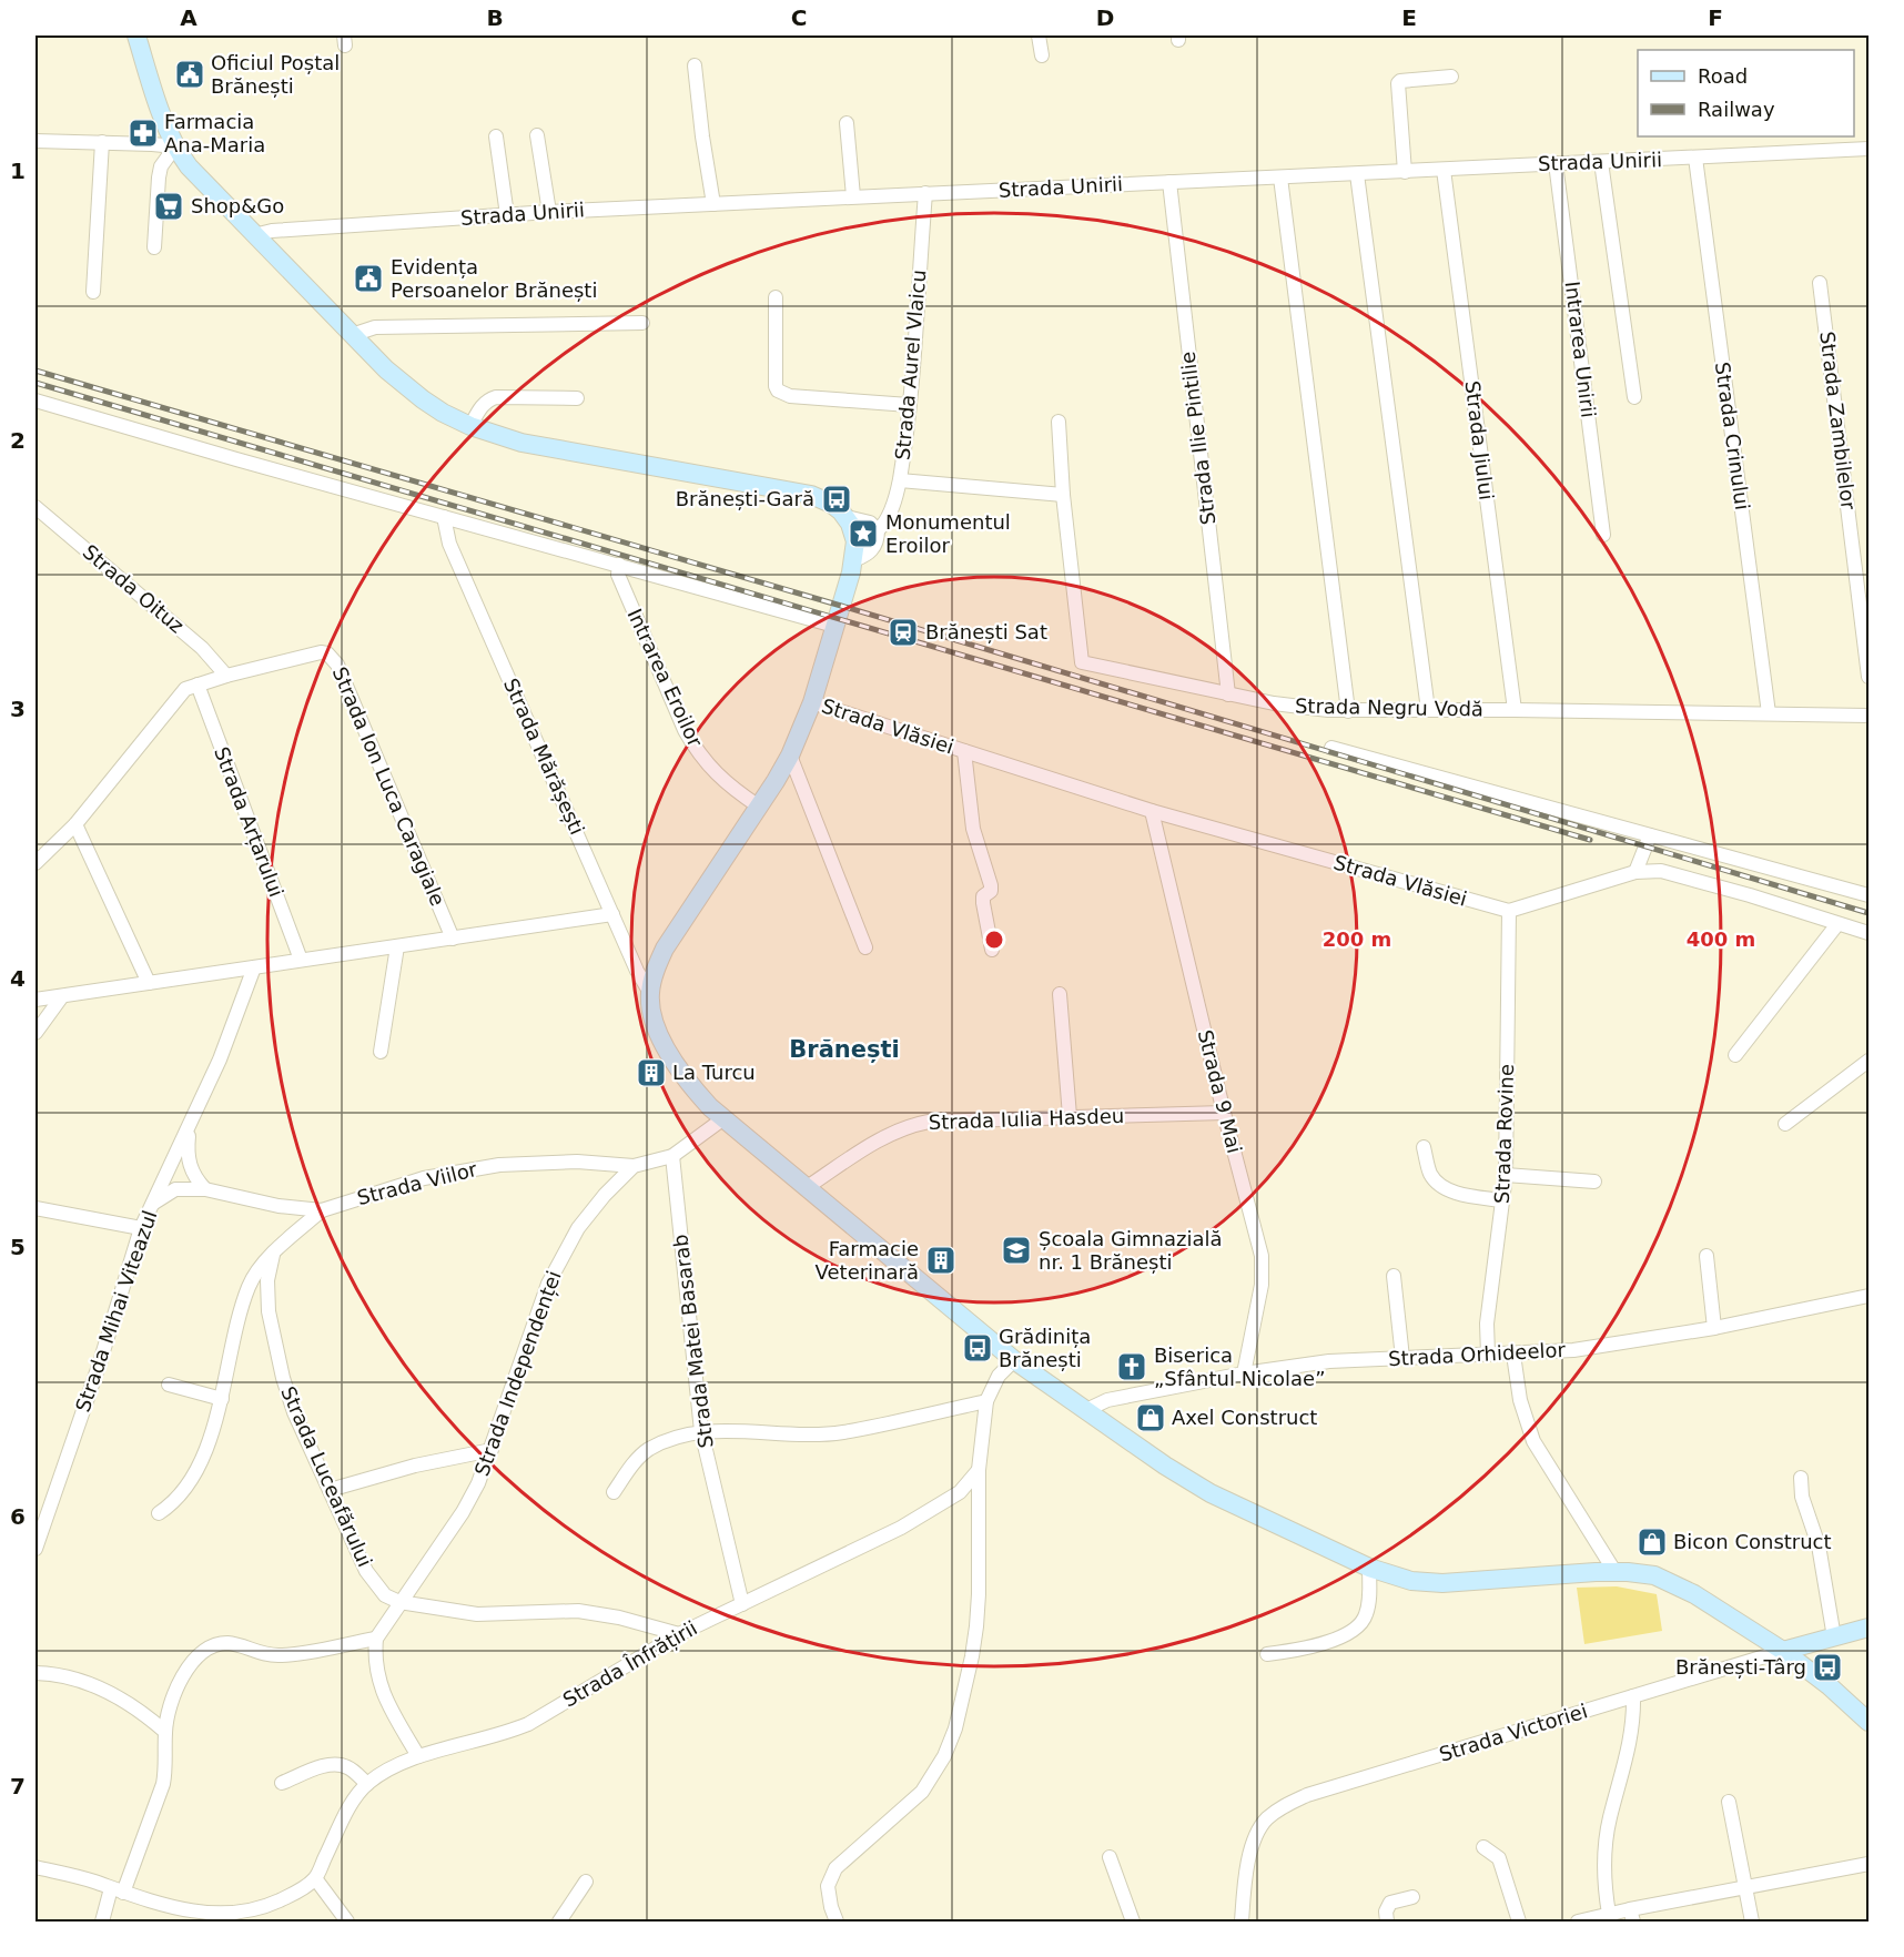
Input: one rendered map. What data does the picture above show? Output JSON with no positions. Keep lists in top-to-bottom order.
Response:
{
  "streets": {
    "main road": ["Strada Victoriei"],
    "street": [
      "Strada Unirii",
      "Intrarea Unirii",
      "Strada Aurel Vlaicu",
      "Strada Zambilelor",
      "Strada Crinului",
      "Strada Ilie Pintilie",
      "Strada Jiului",
      "Strada Oituz",
      "Intrarea Eroilor",
      "Strada Negru Vodă",
      "Strada Vlăsiei",
      "Strada Mărășești",
      "Strada Ion Luca Caragiale",
      "Strada Arțarului",
      "Strada 9 Mai",
      "Strada Iulia Hasdeu",
      "Strada Rovine",
      "Strada Viilor",
      "Strada Mihai Viteazul",
      "Strada Matei Basarab",
      "Strada Orhideelor",
      "Strada Independenței",
      "Strada Luceafărului",
      "Strada Înfrățirii"
    ]
  },
  "crossings": [
    ["Strada Unirii", "Intrarea Unirii"],
    ["Strada Unirii", "Strada Aurel Vlaicu"],
    ["Strada Unirii", "Strada Crinului"],
    ["Strada Unirii", "Strada Ilie Pintilie"],
    ["Strada Unirii", "Strada Jiului"],
    ["Strada Crinului", "Strada Negru Vodă"],
    ["Strada Ilie Pintilie", "Strada Negru Vodă"],
    ["Strada Jiului", "Strada Negru Vodă"],
    ["Strada Oituz", "Strada Ion Luca Caragiale"],
    ["Strada Vlăsiei", "Strada 9 Mai"],
    ["Strada Vlăsiei", "Strada Rovine"],
    ["Strada Ion Luca Caragiale", "Strada Arțarului"],
    ["Strada 9 Mai", "Strada Iulia Hasdeu"],
    ["Strada 9 Mai", "Strada Orhideelor"],
    ["Strada Rovine", "Strada Orhideelor"],
    ["Strada Viilor", "Strada Mihai Viteazul"],
    ["Strada Viilor", "Strada Independenței"],
    ["Strada Matei Basarab", "Strada Înfrățirii"],
    ["Strada Independenței", "Strada Luceafărului"]
  ],
  "districts": ["Brănești"],
  "places": {
    "public building": ["Oficiul Poștal Brănești", "Evidența Persoanelor Brănești"],
    "pharmacy": ["Farmacia Ana-Maria"],
    "supermarket": ["Shop&Go"],
    "bus stop": ["Brănești-Gară", "Grădinița Brănești", "Brănești-Târg"],
    "place": ["Monumentul Eroilor"],
    "station": ["Brănești Sat"],
    "building": ["La Turcu", "Farmacie Veterinară"],
    "school or university": ["Școala Gimnazială nr. 1 Brănești"],
    "church": ["Biserica „Sfântul Nicolae”"],
    "shop": ["Axel Construct", "Bicon Construct"]
  },
  "legend": ["Road", "Railway"],
  "grid": {
    "columns": [
      "A",
      "B",
      "C",
      "D",
      "E",
      "F"
    ],
    "rows": [
      "1",
      "2",
      "3",
      "4",
      "5",
      "6",
      "7"
    ]
  },
  "rings": ["200 m", "400 m"]
}
